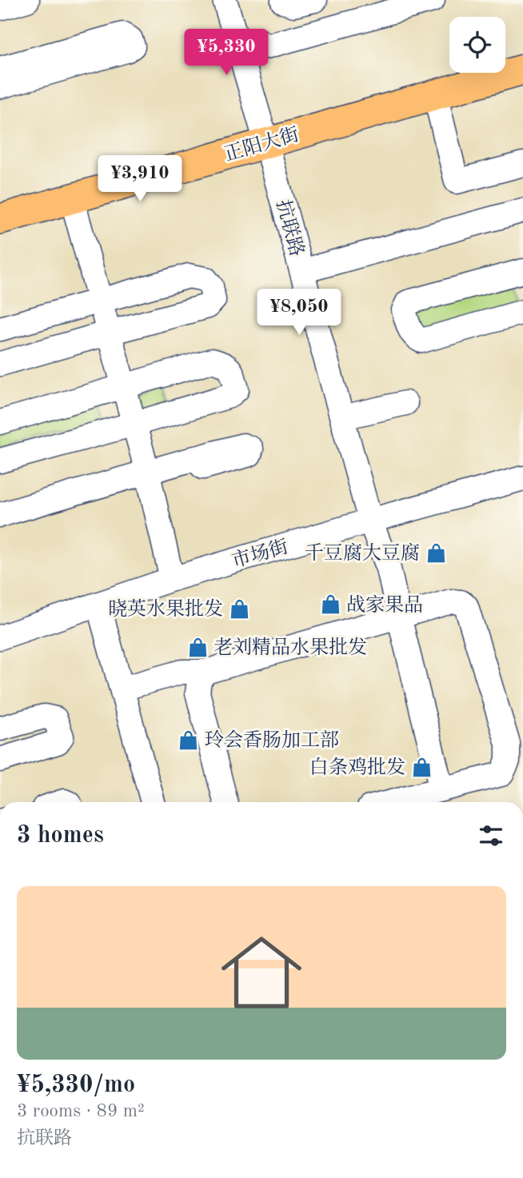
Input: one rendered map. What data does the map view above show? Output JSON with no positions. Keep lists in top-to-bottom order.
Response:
{
  "streets": {
    "main road": ["正阳大街"],
    "street": ["抗联路", "市场街"]
  },
  "crossings": [
    ["正阳大街", "抗联路"],
    ["抗联路", "市场街"]
  ],
  "places": {
    "shop": [
      "千豆腐大豆腐",
      "战家果品",
      "晓英水果批发",
      "老刘精品水果批发",
      "玲会香肠加工部",
      "白条鸡批发"
    ]
  },
  "page": {
    "price": ["¥5,330", "¥3,910", "¥8,050"],
    "heading": "3 homes",
    "list": [
      {
        "name": "¥5,330/mo",
        "note": "3 rooms · 89 m² · 抗联路"
      }
    ]
  }
}
